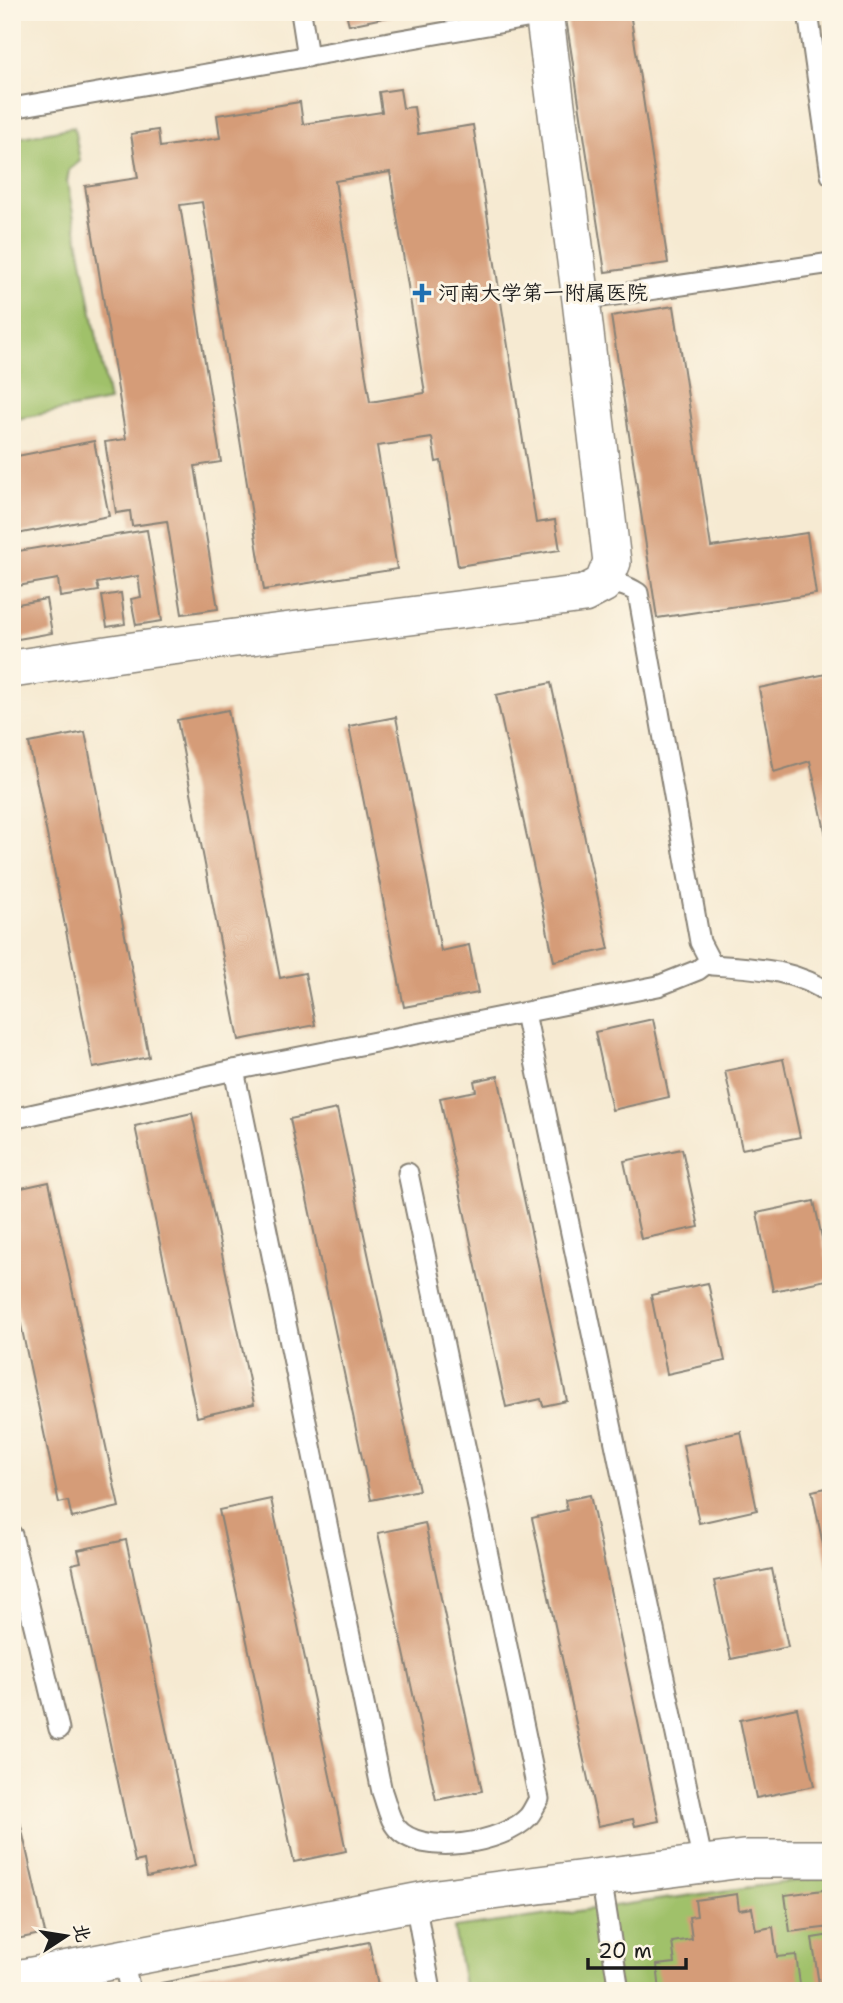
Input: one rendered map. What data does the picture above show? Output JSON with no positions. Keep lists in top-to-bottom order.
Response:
{
  "places": {
    "health": ["河南大学第一附属医院"]
  },
  "scale_bar": "20 m",
  "north": "right"
}
